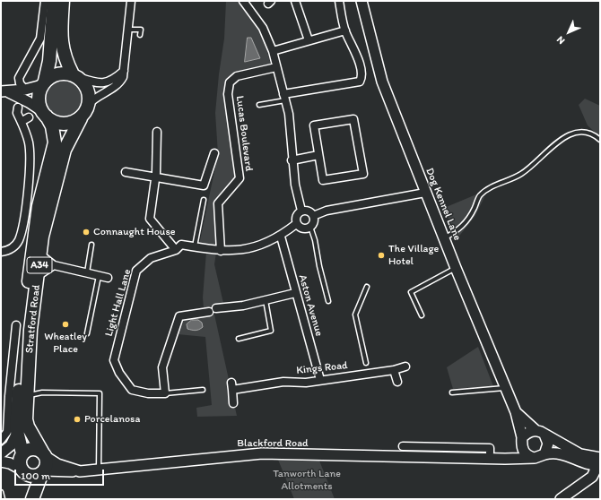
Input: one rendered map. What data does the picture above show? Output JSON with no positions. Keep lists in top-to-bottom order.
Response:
{
  "streets": {
    "highway": ["A34", "Stratford Road"],
    "main road": ["Dog Kennel Lane", "Blackford Road"],
    "street": [
      "Lucas Boulevard",
      "Light Hall Lane",
      "Aston Avenue",
      "Kings Road"
    ]
  },
  "crossings": [
    ["Lucas Boulevard", "Light Hall Lane"],
    ["Dog Kennel Lane", "Blackford Road"],
    ["A34", "Stratford Road"],
    ["Light Hall Lane", "Aston Avenue"],
    ["Aston Avenue", "Kings Road"],
    ["Stratford Road", "Blackford Road"]
  ],
  "parks": ["Tanworth Lane Allotments"],
  "places": [
    "Connaught House",
    "The Village Hotel",
    "Wheatley Place",
    "Porcelanosa"
  ],
  "scale_bar": "100 m",
  "north": "bottom left"
}
